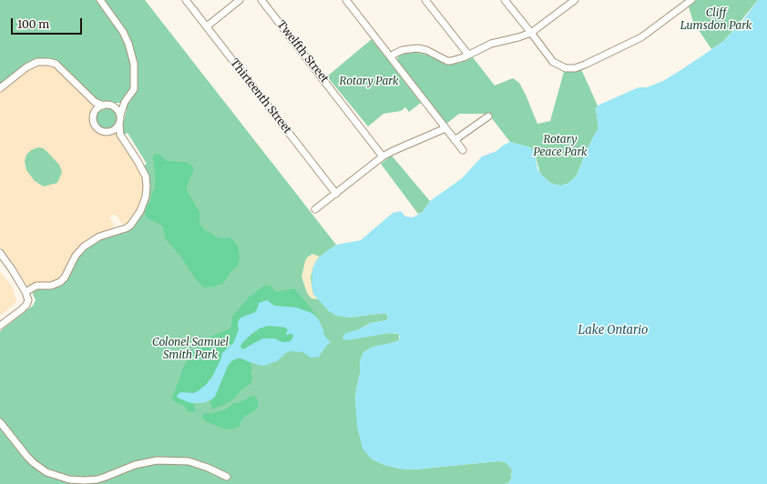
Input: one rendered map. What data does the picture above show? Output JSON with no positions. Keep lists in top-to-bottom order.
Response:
{
  "streets": {
    "street": ["Twelfth Street", "Thirteenth Street"]
  },
  "water": ["Lake Ontario"],
  "parks": [
    "Cliff Lumsdon Park",
    "Rotary Park",
    "Rotary Peace Park",
    "Colonel Samuel Smith Park"
  ],
  "scale_bar": "100 m"
}
